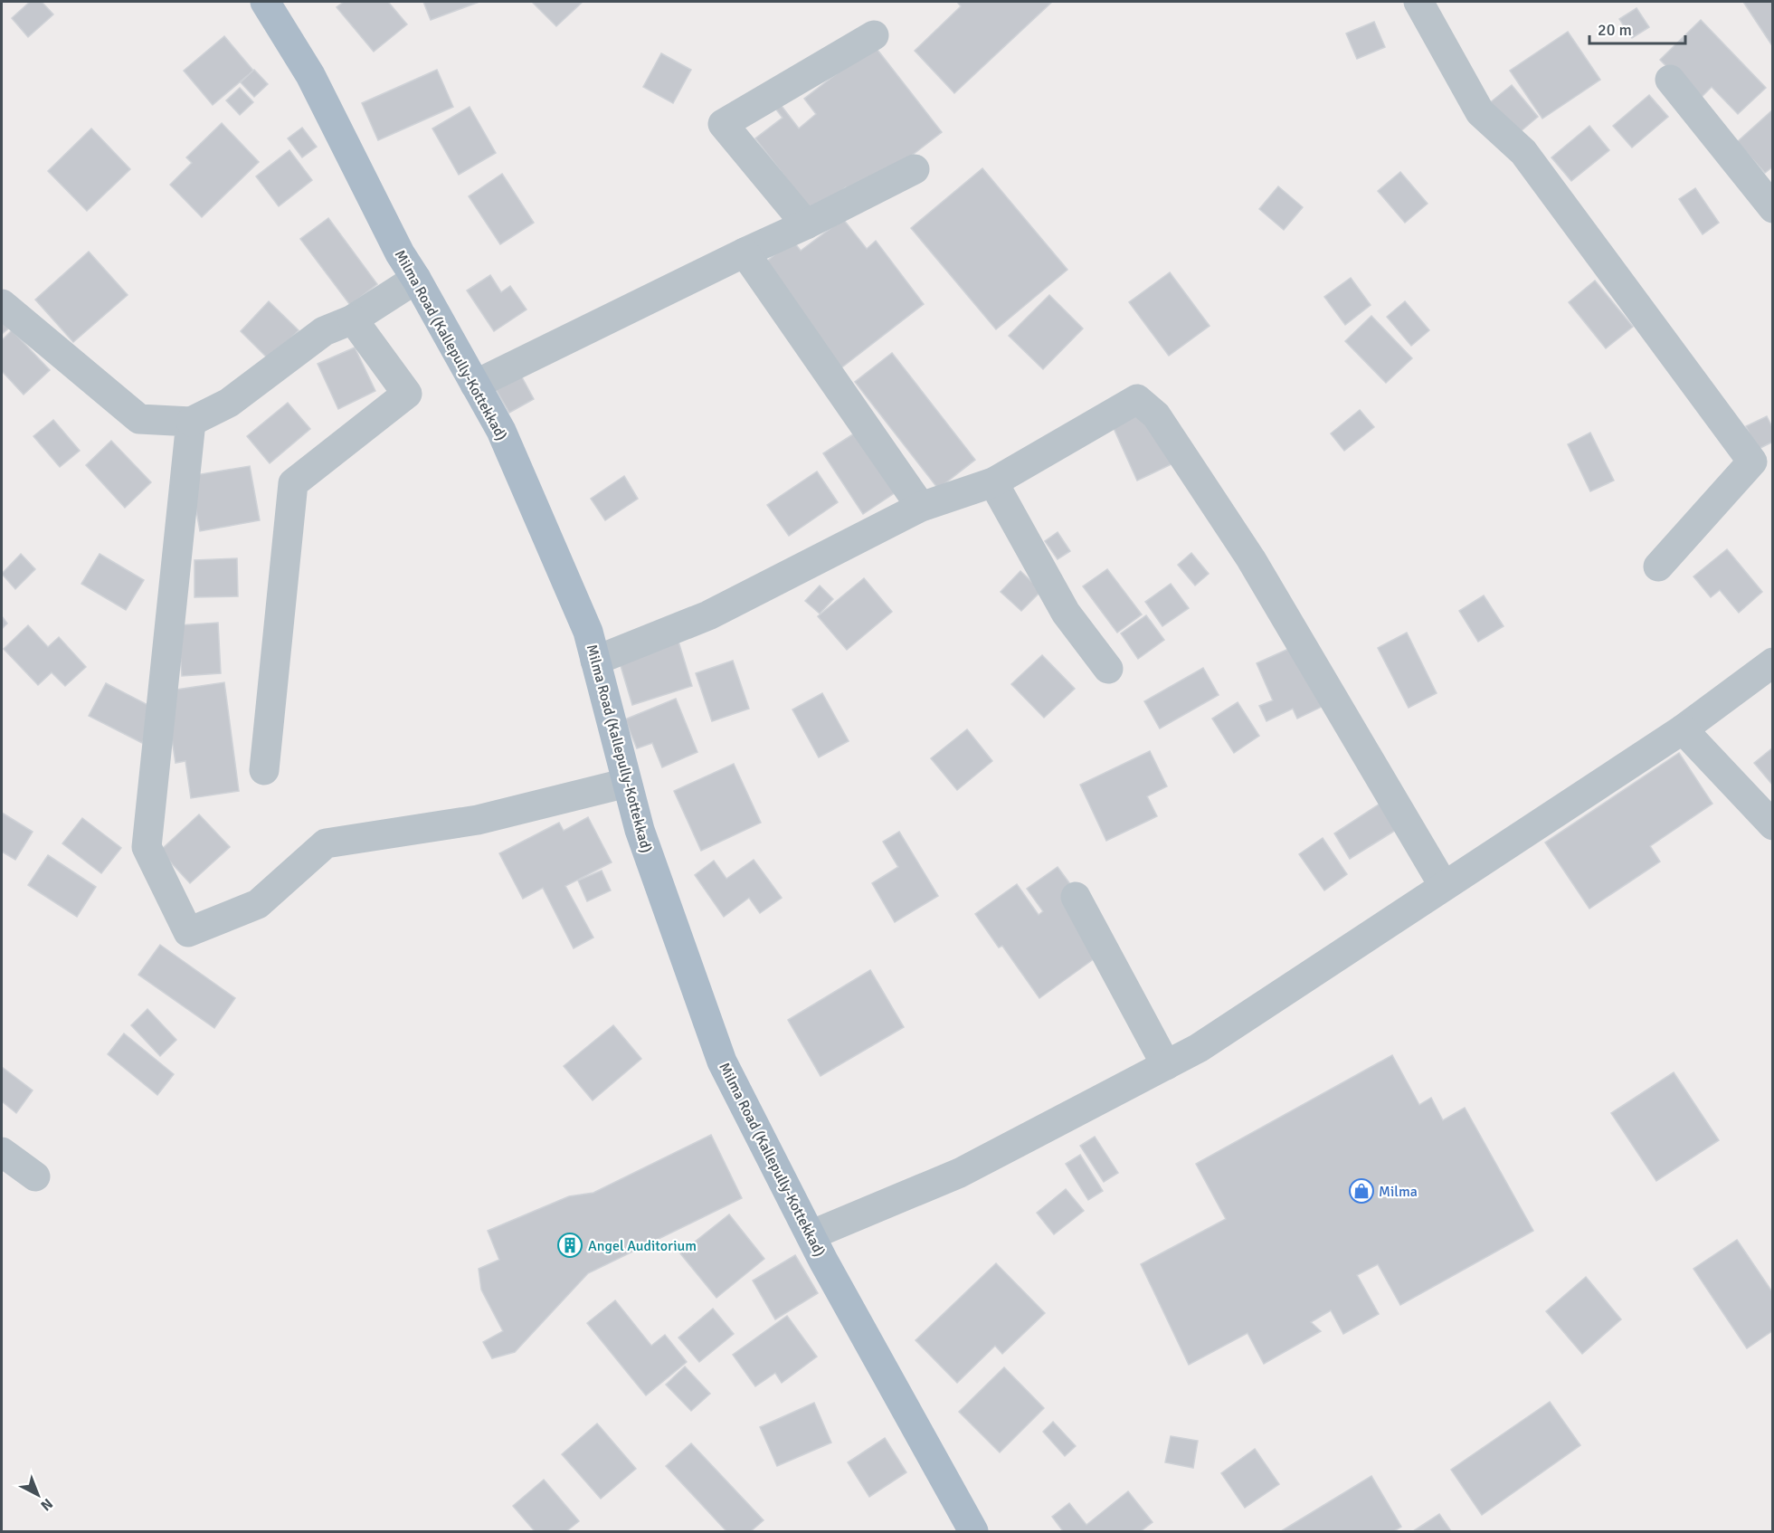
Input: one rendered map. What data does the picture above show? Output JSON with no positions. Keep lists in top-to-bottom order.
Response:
{
  "streets": {
    "main road": ["Milma Road (Kallepully-Kottekkad)"]
  },
  "places": {
    "shop": ["Milma"],
    "building": ["Angel Auditorium"]
  },
  "scale_bar": "20 m",
  "north": "bottom right"
}
